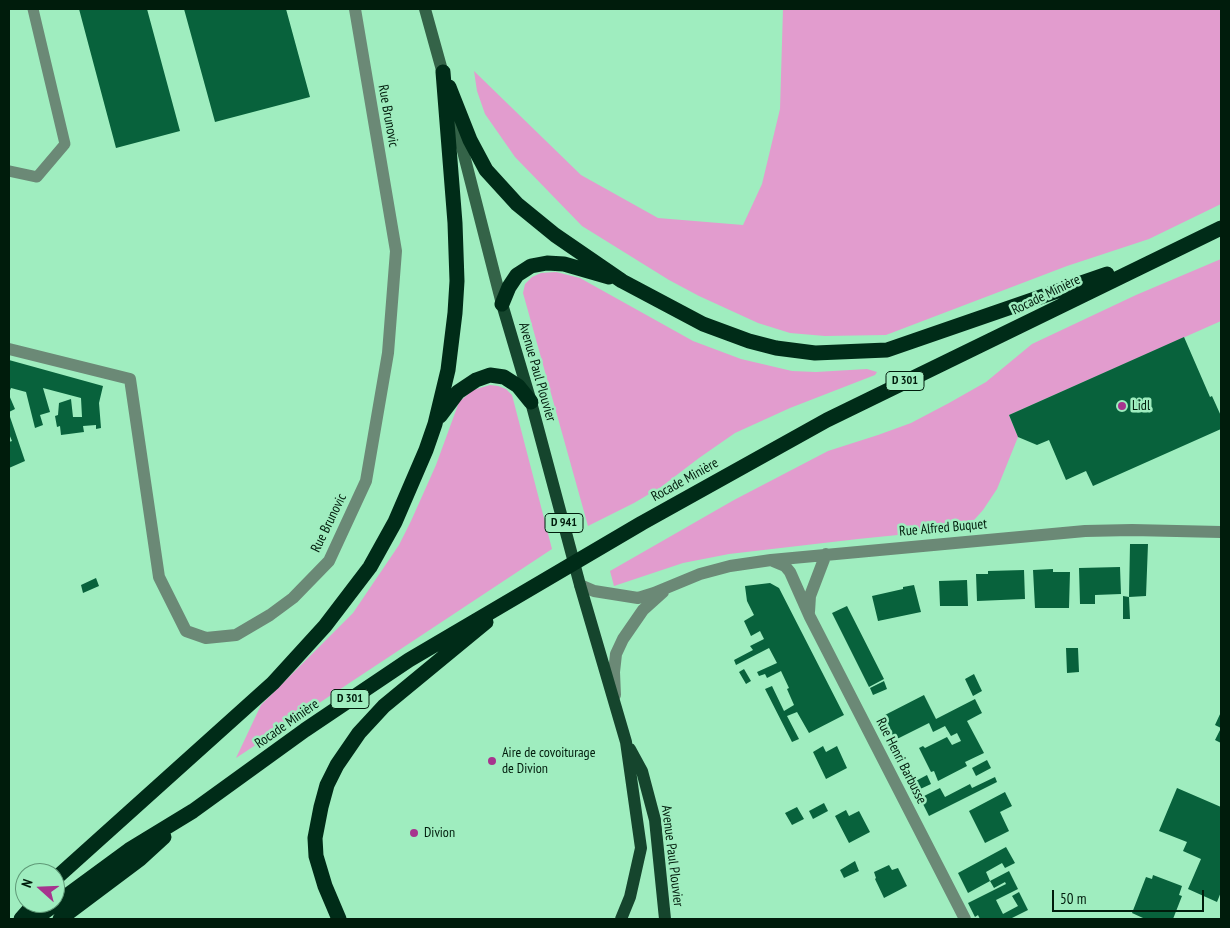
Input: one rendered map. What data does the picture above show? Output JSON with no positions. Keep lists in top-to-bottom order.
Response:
{
  "streets": {
    "highway": ["Rocade Minière", "D 301"],
    "main road": ["Avenue Paul Plouvier", "D 941"],
    "street": ["Rue Brunovic", "Rue Alfred Buquet", "Rue Henri Barbusse"]
  },
  "crossings": [
    ["Avenue Paul Plouvier", "Rue Alfred Buquet"],
    ["Rue Alfred Buquet", "Rue Henri Barbusse"]
  ],
  "places": ["Lidl", "Aire de covoiturage de Divion", "Divion"],
  "scale_bar": "50 m",
  "north": "left"
}
